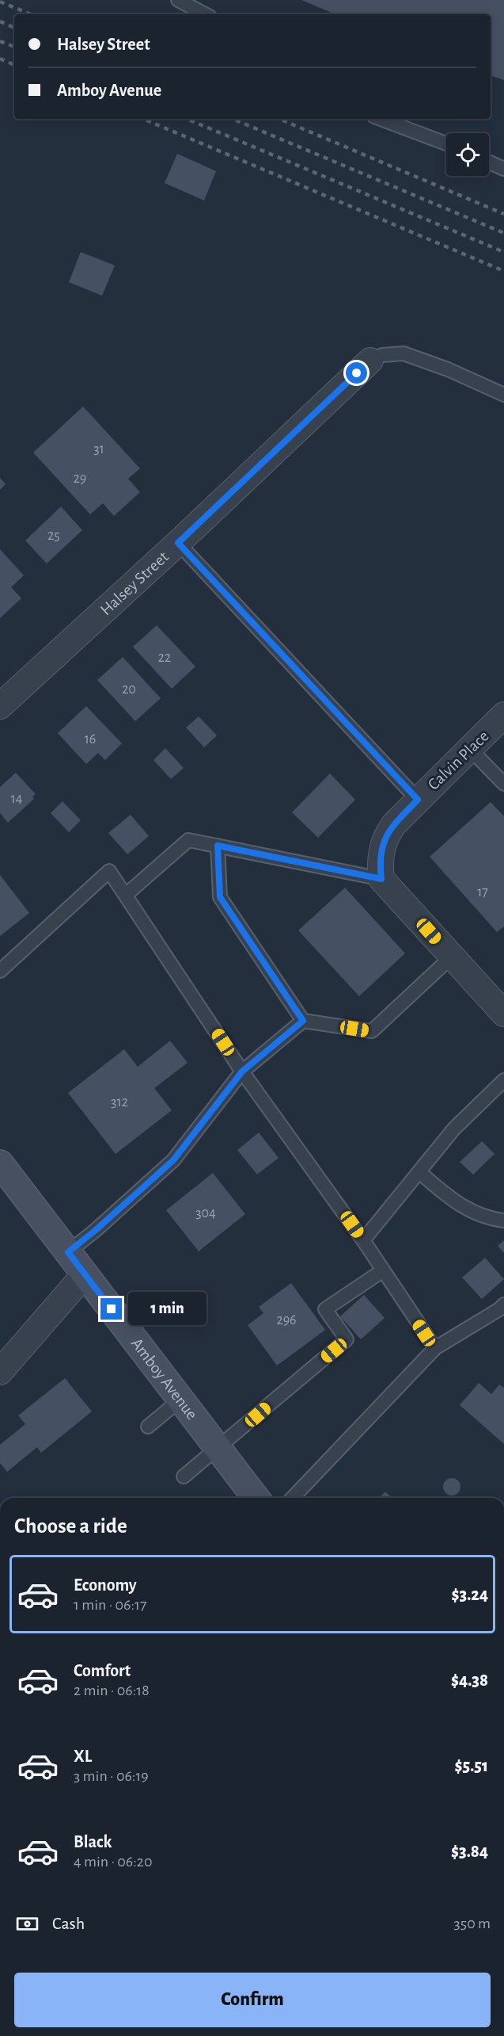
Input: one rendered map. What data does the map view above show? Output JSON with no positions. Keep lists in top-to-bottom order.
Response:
{
  "streets": {
    "street": ["Halsey Street", "Calvin Place", "Amboy Avenue"]
  },
  "house_numbers": [
    "31",
    "29",
    "25",
    "22",
    "20",
    "16",
    "14",
    "17",
    "312",
    "304",
    "296"
  ],
  "page": {
    "banner": ["Halsey Street", "Amboy Avenue"],
    "bubble": "1 min",
    "heading": "Choose a ride",
    "list": [
      {
        "name": "Economy",
        "note": "1 min · 06:17",
        "value": "$3.24"
      },
      {
        "name": "Comfort",
        "note": "2 min · 06:18",
        "value": "$4.38"
      },
      {
        "name": "XL",
        "note": "3 min · 06:19",
        "value": "$5.51"
      },
      {
        "name": "Black",
        "note": "4 min · 06:20",
        "value": "$3.84"
      }
    ],
    "pay": ["Cash", "350 m"],
    "buttons": "Confirm"
  }
}
